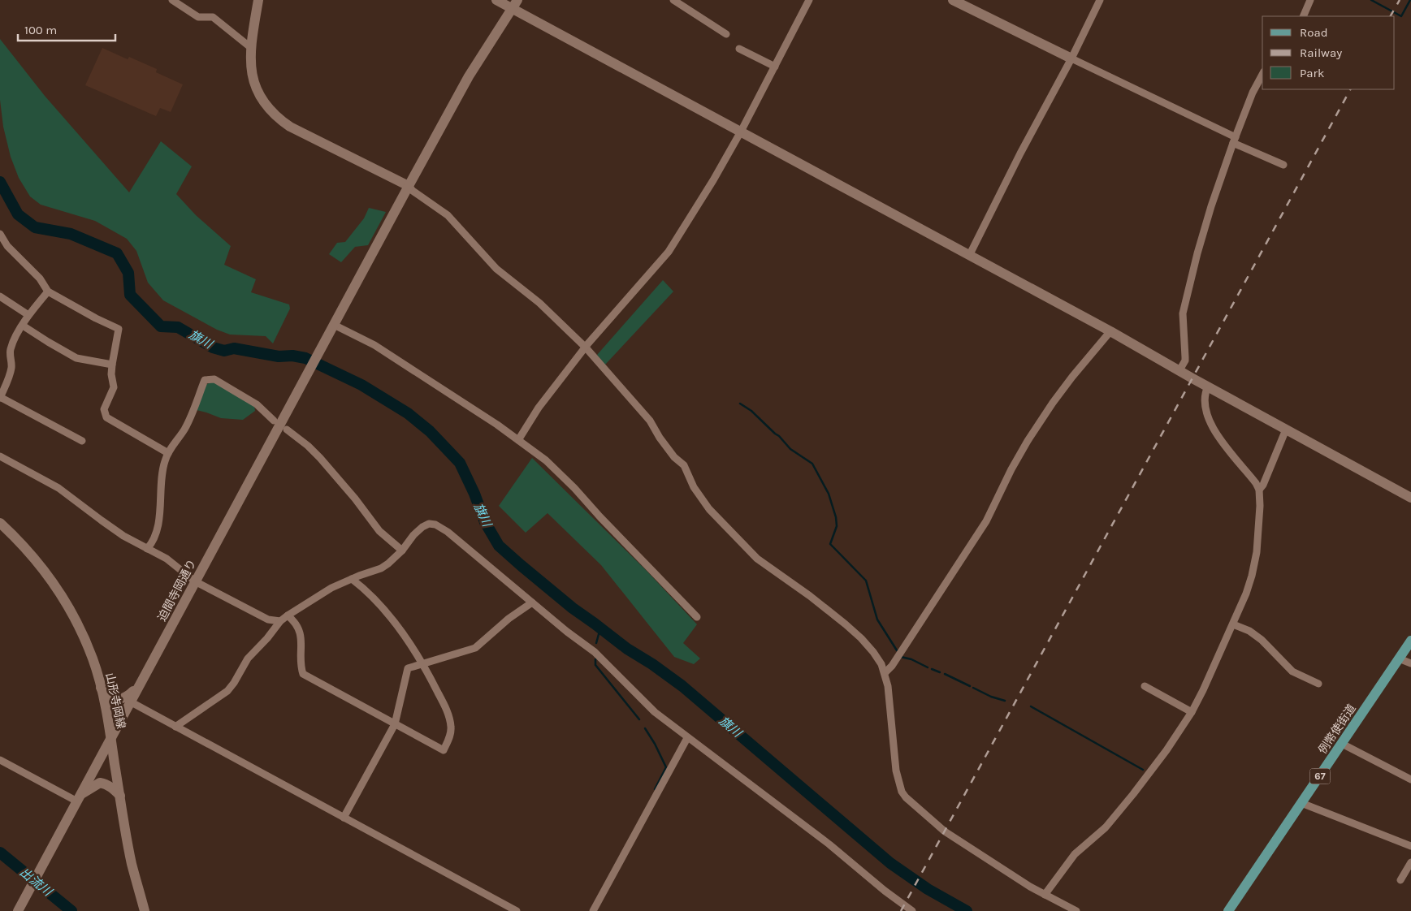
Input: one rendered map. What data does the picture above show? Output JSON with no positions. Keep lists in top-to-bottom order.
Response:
{
  "streets": {
    "main road": ["例幣使街道", "67"],
    "street": ["迫間寺岡通り", "山形寺岡線"]
  },
  "crossings": [
    ["迫間寺岡通り", "山形寺岡線"]
  ],
  "water": ["旗川", "出流川"],
  "legend": ["Road", "Railway", "Park"],
  "scale_bar": "100 m"
}
